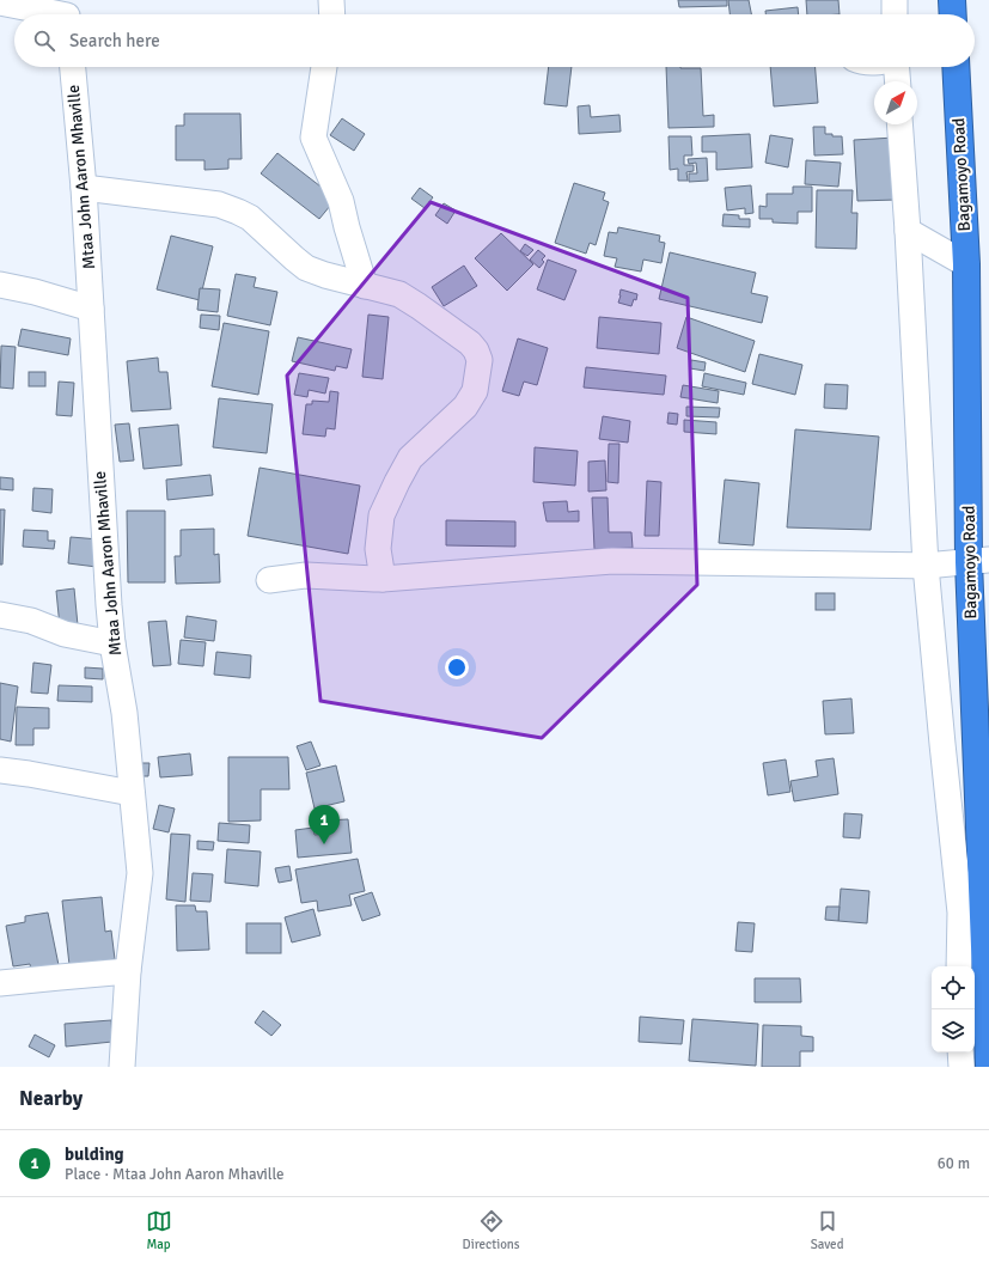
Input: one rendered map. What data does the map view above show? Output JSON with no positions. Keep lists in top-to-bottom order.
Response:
{
  "streets": {
    "highway": ["Bagamoyo Road"],
    "street": ["Mtaa John Aaron Mhaville"]
  },
  "north": "top right",
  "page": {
    "search": "Search here",
    "pins": "1",
    "heading": "Nearby",
    "list": [
      {
        "mark": "1",
        "name": "bulding",
        "note": "Place · Mtaa John Aaron Mhaville",
        "value": "60 m"
      }
    ],
    "nav": ["Map", "Directions", "Saved"]
  }
}
